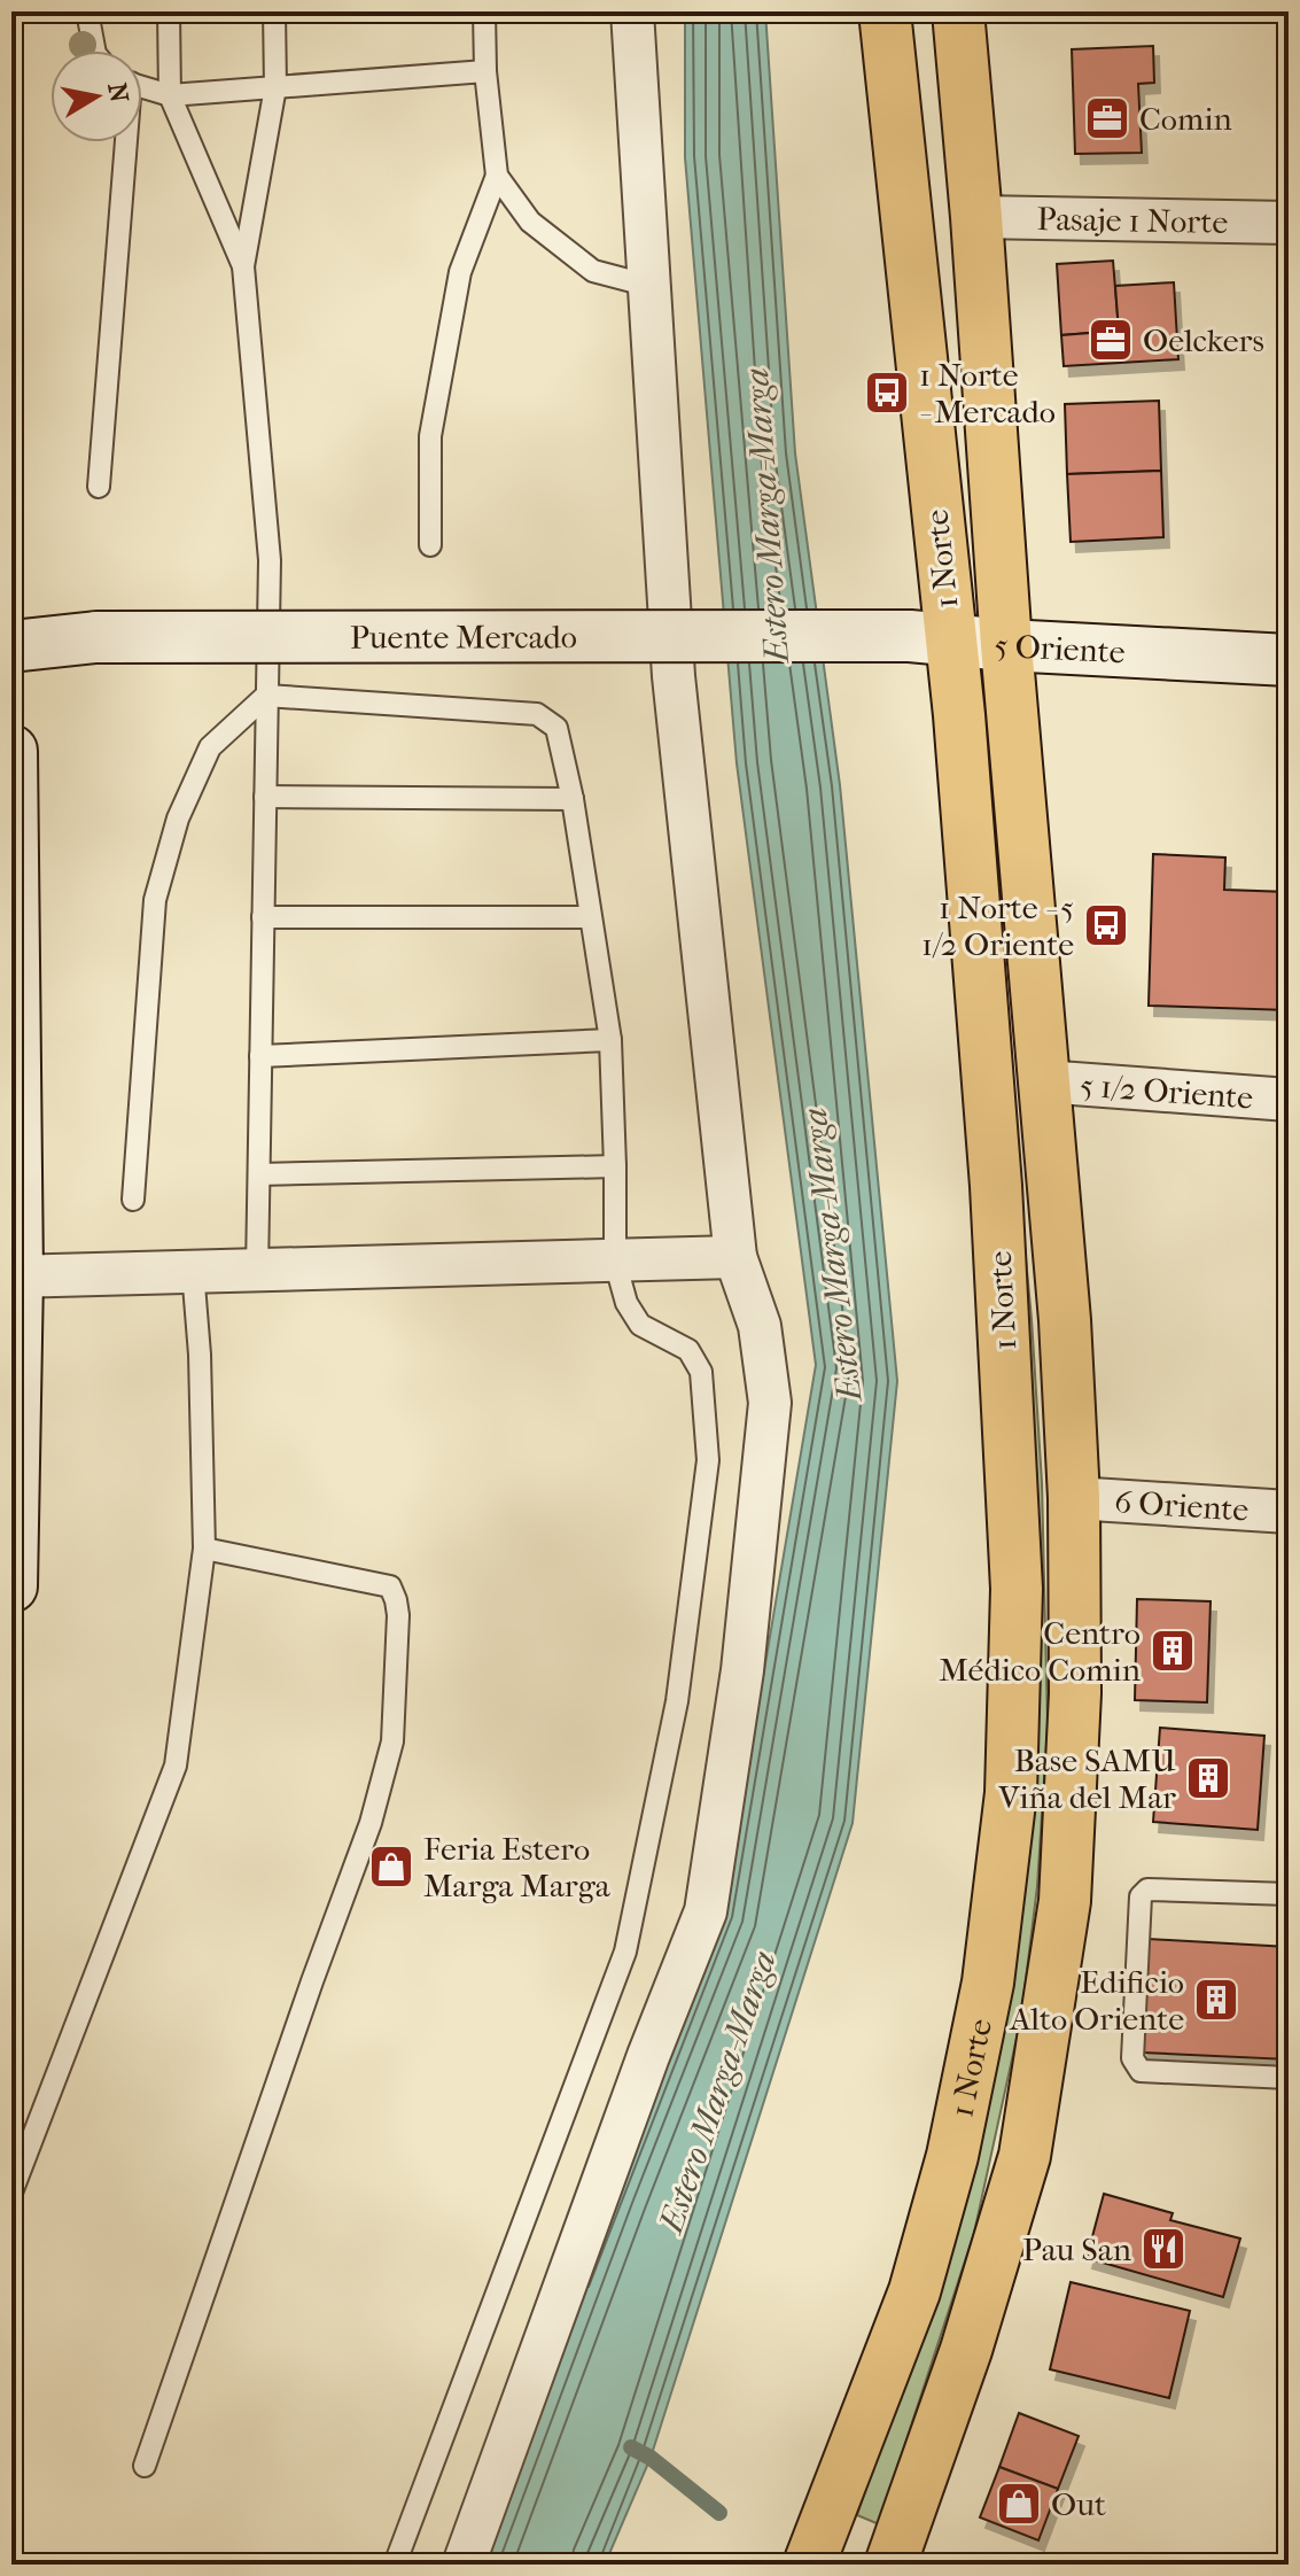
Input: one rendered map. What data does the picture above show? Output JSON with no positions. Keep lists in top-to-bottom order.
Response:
{
  "streets": {
    "main road": ["1 Norte", "Puente Mercado", "5 Oriente"],
    "street": ["Pasaje 1 Norte", "5 1/2 Oriente", "6 Oriente"]
  },
  "crossings": [
    ["Pasaje 1 Norte", "1 Norte"],
    ["1 Norte", "5 Oriente"],
    ["1 Norte", "5 1/2 Oriente"],
    ["1 Norte", "6 Oriente"],
    ["Puente Mercado", "5 Oriente"]
  ],
  "water": ["Estero Marga-Marga"],
  "places": {
    "office": ["Comin", "Oelckers"],
    "bus stop": ["1 Norte - Mercado", "1 Norte - 5 1/2 Oriente"],
    "building": ["Centro Médico Comin", "Base SAMU Viña del Mar", "Edificio Alto Oriente"],
    "shop": ["Feria Estero Marga Marga", "Out"],
    "restaurant": ["Pau San"]
  },
  "north": "right"
}
